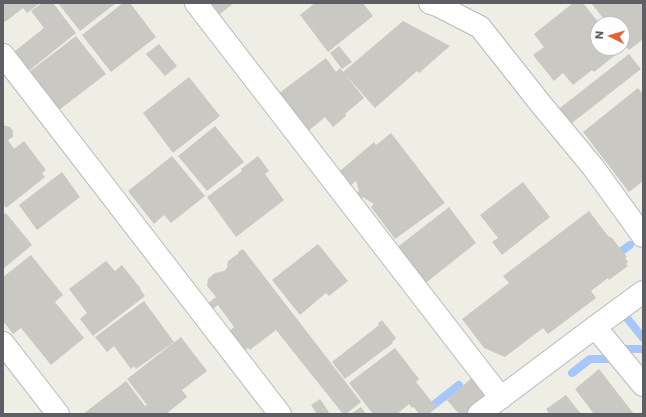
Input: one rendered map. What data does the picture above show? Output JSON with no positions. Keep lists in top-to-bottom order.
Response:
{
  "north": "left"
}
